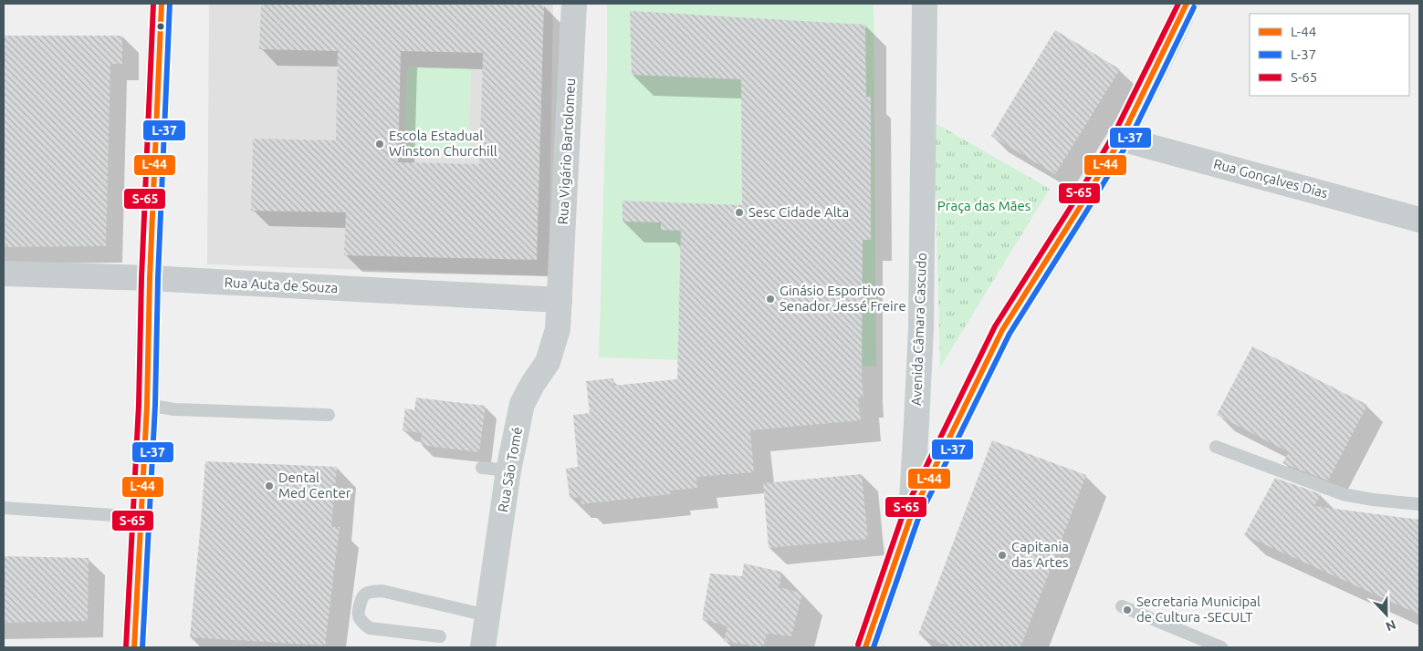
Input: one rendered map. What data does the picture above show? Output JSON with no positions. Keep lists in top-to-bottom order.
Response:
{
  "streets": {
    "main road": ["Rua Vigário Bartolomeu", "Avenida Câmara Cascudo", "Rua São Tomé"],
    "street": ["Rua Gonçalves Dias", "Rua Auta de Souza"]
  },
  "crossings": [
    ["Rua Vigário Bartolomeu", "Rua Auta de Souza"],
    ["Rua Vigário Bartolomeu", "Rua São Tomé"],
    ["Rua Auta de Souza", "Rua São Tomé"]
  ],
  "parks": ["Praça das Mães"],
  "places": [
    "Escola Estadual Winston Churchill",
    "Sesc Cidade Alta",
    "Ginásio Esportivo Senador Jessé Freire",
    "Dental Med Center",
    "Capitania das Artes",
    "Secretaria Municipal de Cultura -SECULT"
  ],
  "lines": ["transit line L-44", "transit line L-37", "transit line S-65"],
  "legend": ["L-44", "L-37", "S-65"],
  "north": "bottom"
}
